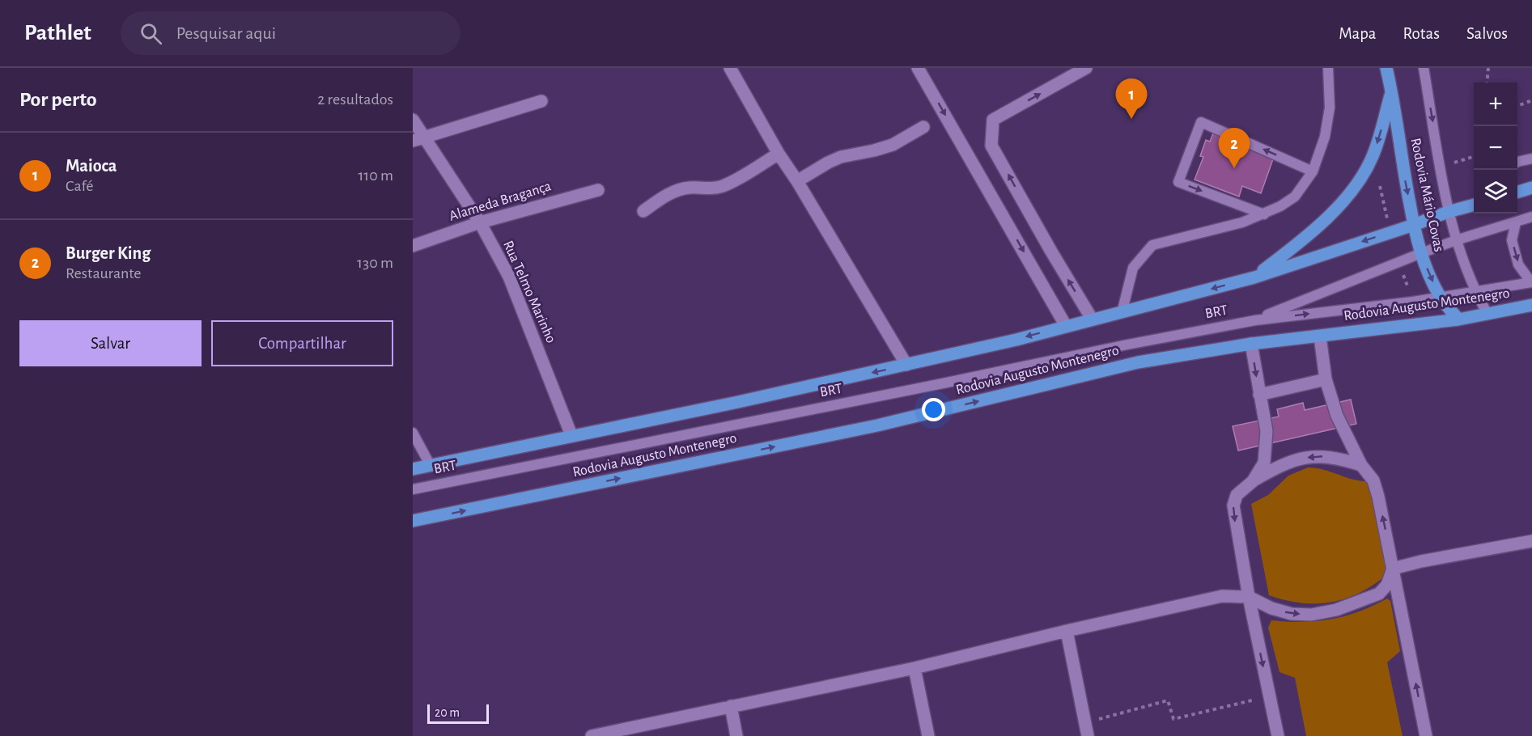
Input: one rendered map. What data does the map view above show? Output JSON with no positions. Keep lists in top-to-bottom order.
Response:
{
  "streets": {
    "main road": ["Rodovia Mário Covas", "Rodovia Augusto Montenegro"],
    "street": ["Alameda Bragança", "Rua Telmo Marinho"],
    "lane": ["BRT"]
  },
  "crossings": [
    ["Rodovia Mário Covas", "Rodovia Augusto Montenegro"],
    ["Rodovia Mário Covas", "BRT"],
    ["Alameda Bragança", "Rua Telmo Marinho"]
  ],
  "one_way": ["Rodovia Mário Covas"],
  "scale_bar": "20 m",
  "page": {
    "header": "Pathlet",
    "search": "Pesquisar aqui",
    "nav": ["Mapa", "Rotas", "Salvos"],
    "heading": ["Por perto", "2 resultados"],
    "pins": ["1", "2"],
    "map_buttons": ["+", "−"],
    "list": [
      {
        "mark": "1",
        "name": "Maioca",
        "note": "Café",
        "value": "110 m"
      },
      {
        "mark": "2",
        "name": "Burger King",
        "note": "Restaurante",
        "value": "130 m"
      }
    ],
    "buttons": ["Salvar", "Compartilhar"],
    "scale": "20 m"
  }
}
